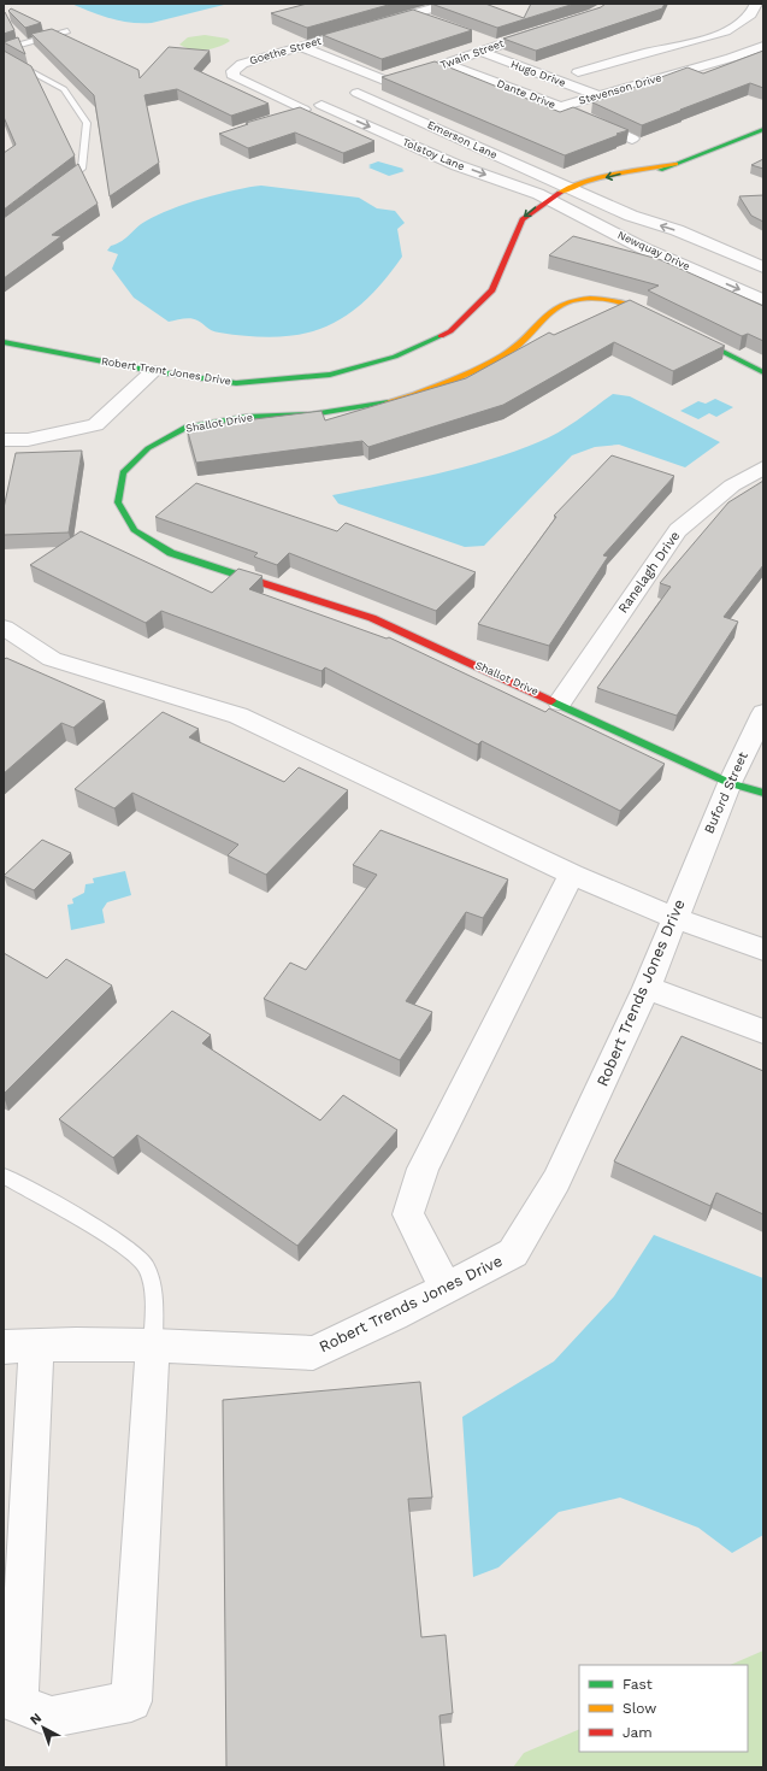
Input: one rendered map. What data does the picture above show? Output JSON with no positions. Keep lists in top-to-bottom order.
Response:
{
  "streets": {
    "street": [
      "Goethe Street",
      "Twain Street",
      "Hugo Drive",
      "Stevenson Drive",
      "Dante Drive",
      "Emerson Lane",
      "Tolstoy Lane",
      "Newquay Drive",
      "Robert Trent Jones Drive",
      "Shallot Drive",
      "Ranelagh Drive",
      "Buford Street",
      "Robert Trends Jones Drive"
    ]
  },
  "crossings": [
    ["Goethe Street", "Twain Street"],
    ["Twain Street", "Hugo Drive"],
    ["Twain Street", "Dante Drive"],
    ["Twain Street", "Emerson Lane"],
    ["Twain Street", "Tolstoy Lane"],
    ["Hugo Drive", "Stevenson Drive"],
    ["Stevenson Drive", "Dante Drive"],
    ["Emerson Lane", "Newquay Drive"],
    ["Emerson Lane", "Robert Trent Jones Drive"],
    ["Tolstoy Lane", "Newquay Drive"],
    ["Tolstoy Lane", "Robert Trent Jones Drive"],
    ["Newquay Drive", "Robert Trent Jones Drive"],
    ["Shallot Drive", "Ranelagh Drive"],
    ["Shallot Drive", "Buford Street"],
    ["Buford Street", "Robert Trends Jones Drive"]
  ],
  "legend": ["Fast", "Slow", "Jam"],
  "north": "top left"
}
